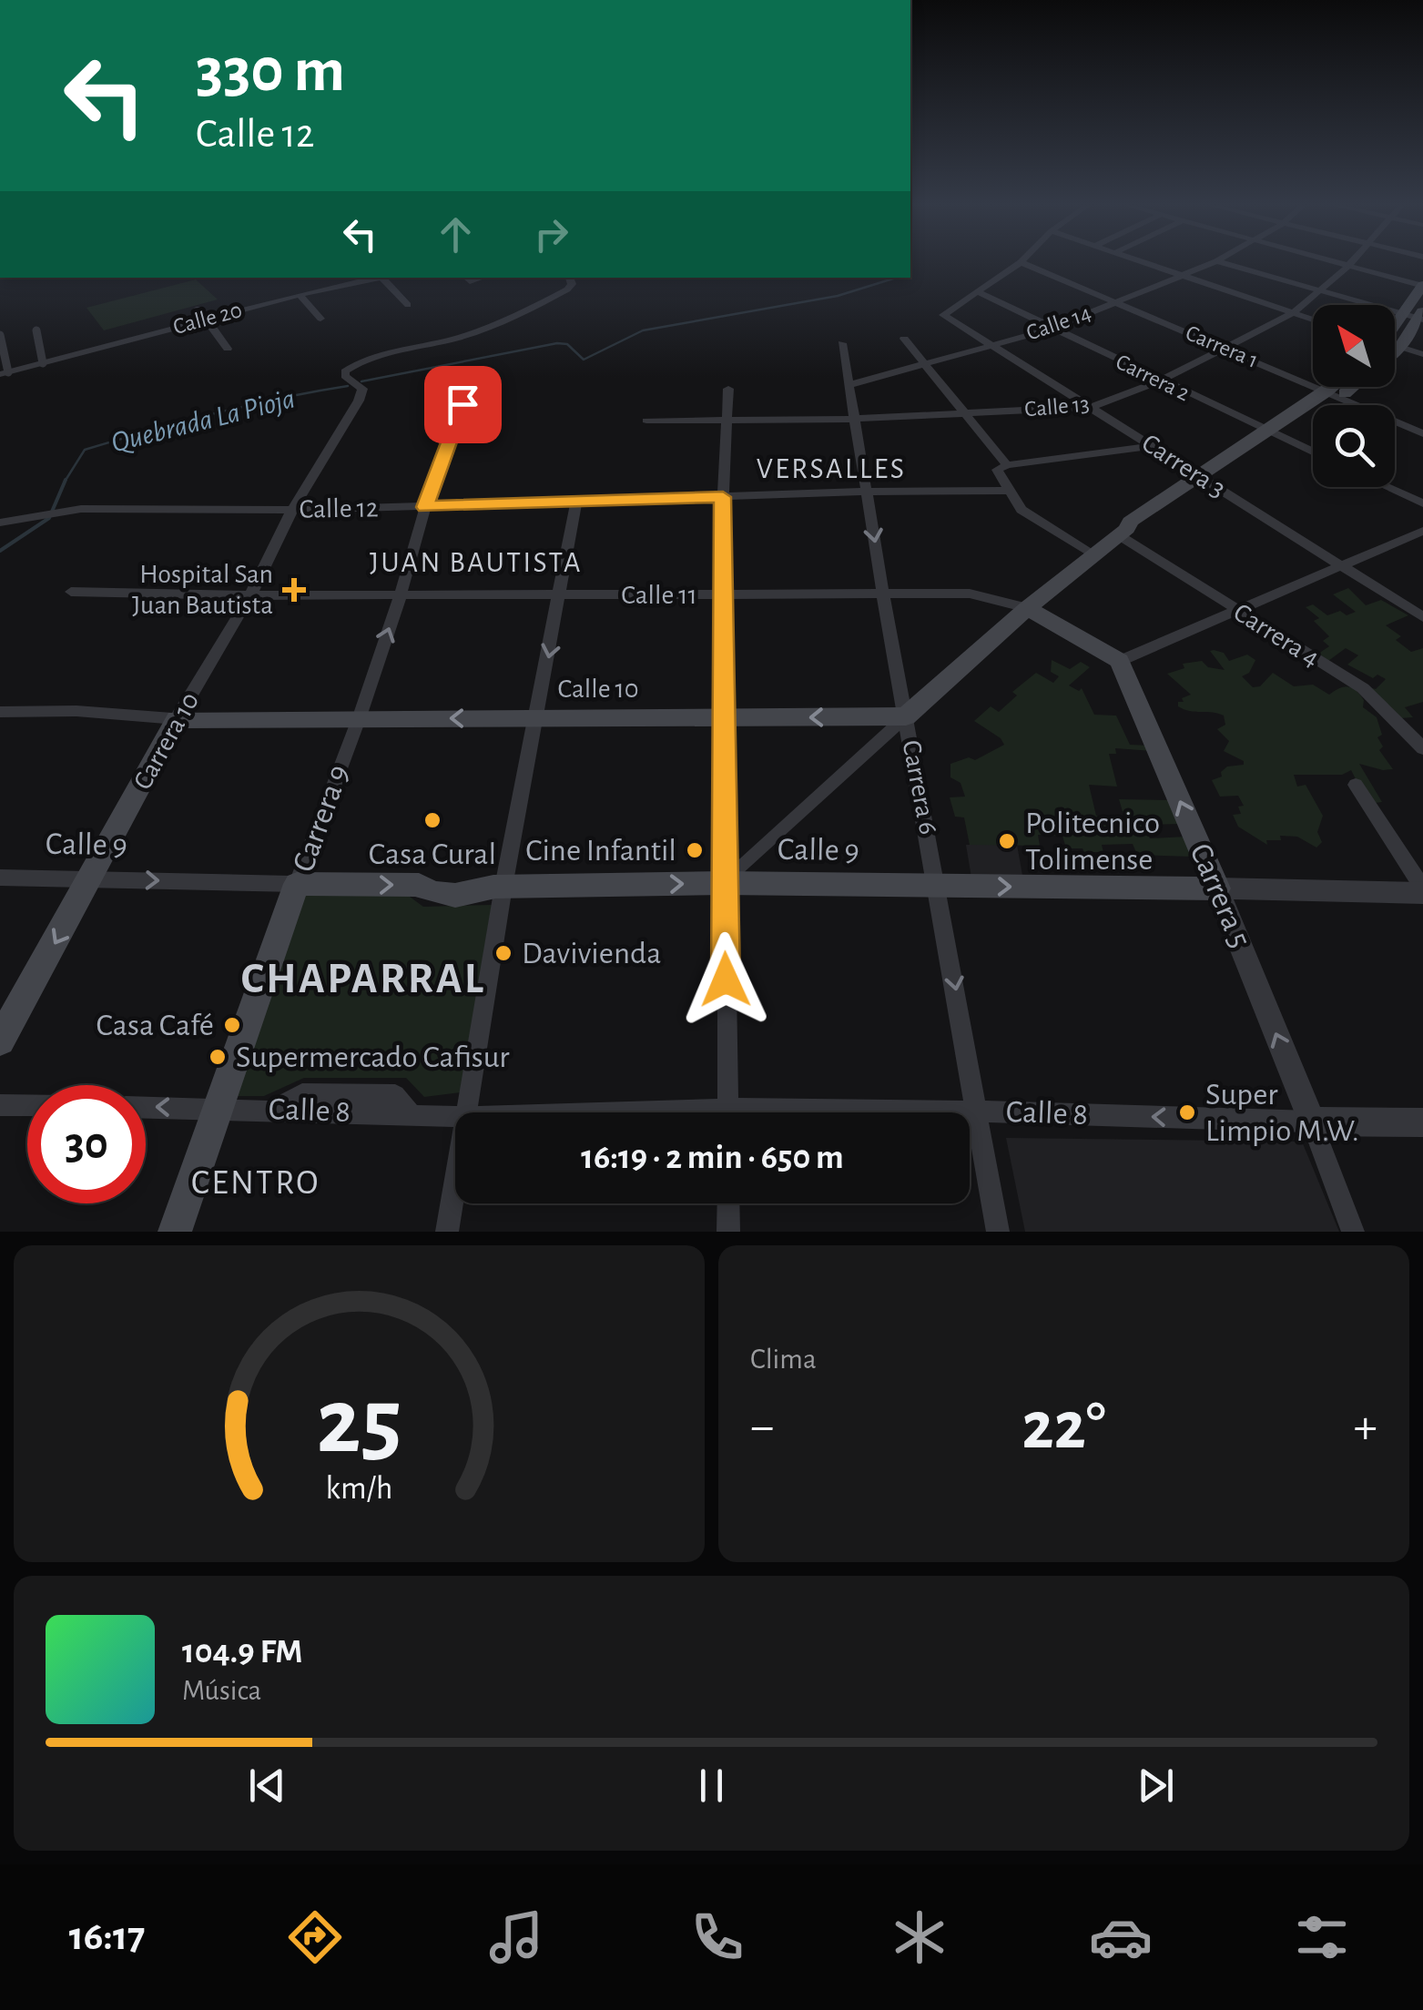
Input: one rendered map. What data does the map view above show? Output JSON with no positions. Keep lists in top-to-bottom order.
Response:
{
  "streets": {
    "main road": [
      "Calle 10",
      "Carrera 10",
      "Carrera 9",
      "Calle 9",
      "Carrera 5"
    ],
    "street": [
      "Calle 20",
      "Calle 14",
      "Carrera 1",
      "Carrera 2",
      "Calle 13",
      "Carrera 3",
      "Calle 12",
      "Calle 11",
      "Carrera 4",
      "Carrera 6",
      "Calle 8"
    ]
  },
  "crossings": [
    ["Calle 14", "Carrera 1"],
    ["Calle 14", "Carrera 2"],
    ["Calle 14", "Carrera 3"],
    ["Calle 14", "Carrera 6"],
    ["Carrera 1", "Calle 13"],
    ["Carrera 2", "Calle 13"],
    ["Carrera 2", "Carrera 3"],
    ["Calle 13", "Carrera 3"],
    ["Calle 13", "Carrera 6"],
    ["Calle 12", "Carrera 10"],
    ["Calle 12", "Carrera 6"],
    ["Calle 12", "Carrera 9"],
    ["Calle 11", "Carrera 10"],
    ["Calle 11", "Carrera 6"],
    ["Calle 11", "Carrera 9"],
    ["Calle 10", "Carrera 10"],
    ["Calle 10", "Carrera 6"],
    ["Calle 10", "Carrera 9"],
    ["Carrera 10", "Calle 9"],
    ["Carrera 6", "Calle 9"],
    ["Carrera 6", "Calle 8"],
    ["Carrera 9", "Calle 9"],
    ["Carrera 9", "Calle 8"],
    ["Calle 9", "Carrera 5"],
    ["Carrera 5", "Calle 8"]
  ],
  "one_way": [
    "Calle 10",
    "Carrera 6",
    "Calle 9",
    "Carrera 5",
    "Calle 8"
  ],
  "districts": [
    "VERSALLES",
    "JUAN BAUTISTA",
    "CHAPARRAL",
    "CENTRO"
  ],
  "water": ["Quebrada La Pioja"],
  "places": {
    "health": ["Hospital San Juan Bautista"],
    "other": [
      "Casa Cural",
      "Politecnico Tolimense",
      "Cine Infantil",
      "Davivienda",
      "Casa Café",
      "Supermercado Cafisur",
      "Super Limpio M.W."
    ]
  },
  "north": "top left",
  "page": {
    "turn": ["330 m", "Calle 12"],
    "limit": "30",
    "trip": "16:19 · 2 min · 650 m",
    "tile": "Clima",
    "heat": ["−", "22°", "+"],
    "song": ["104.9 FM", "Música"],
    "tabs": "16:17",
    "gauge": ["25", "km/h"]
  }
}
